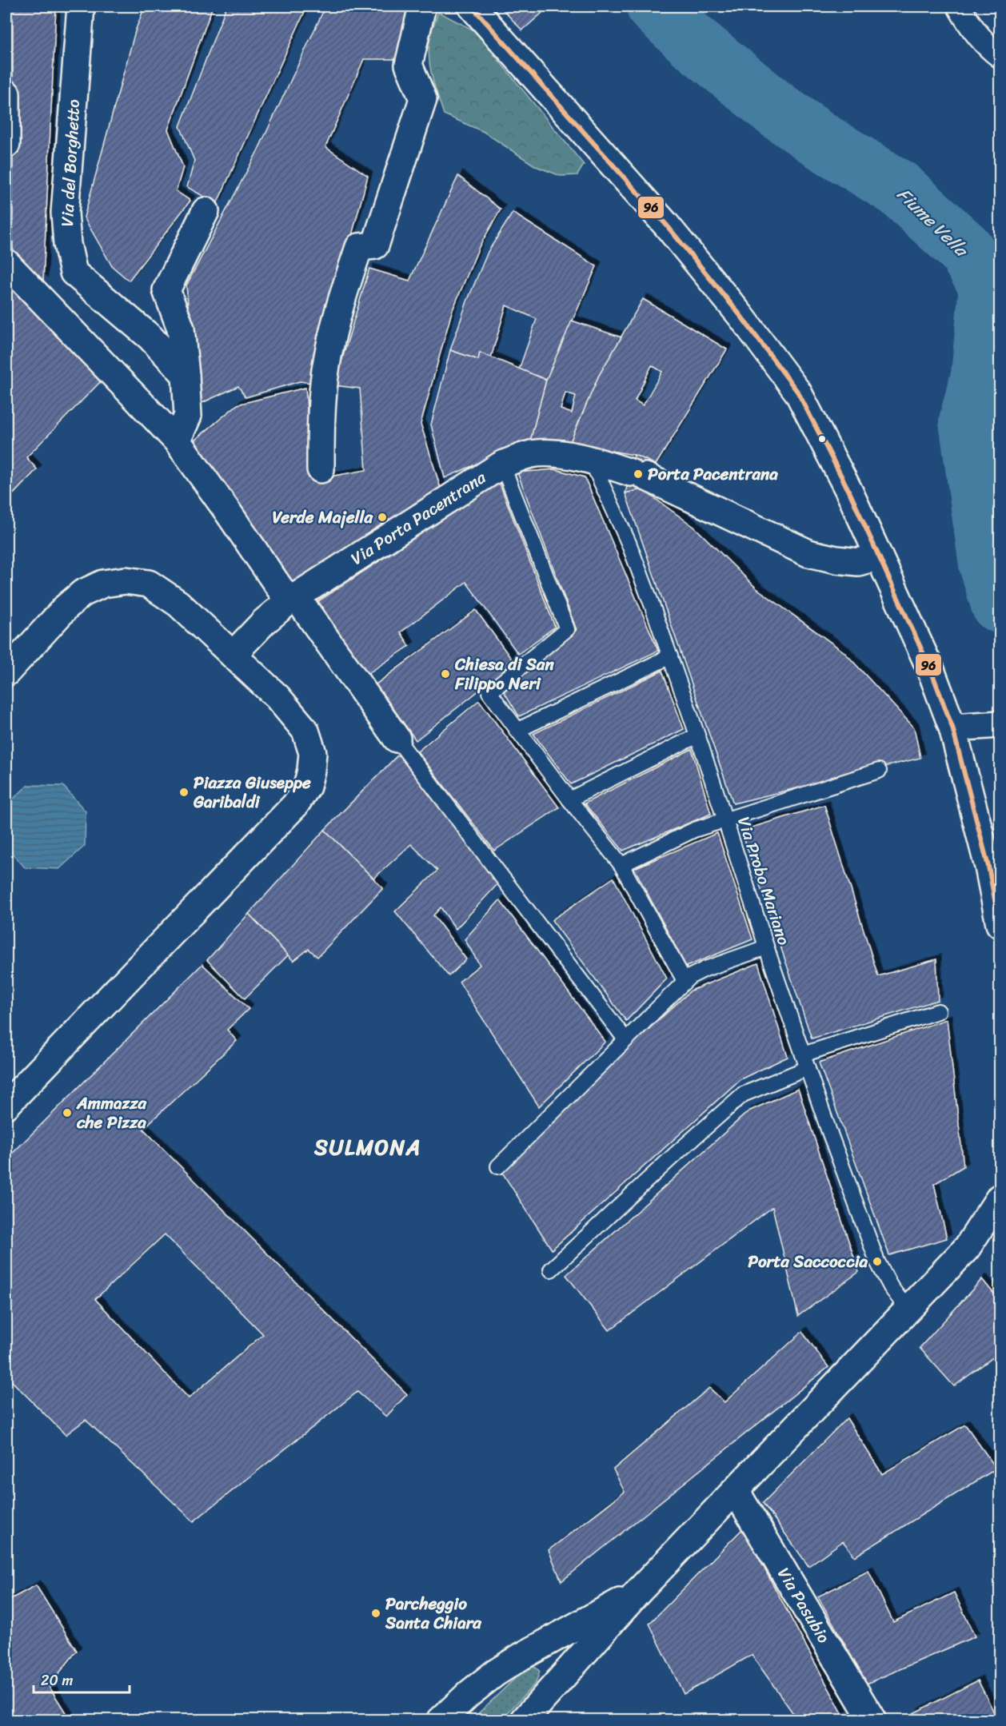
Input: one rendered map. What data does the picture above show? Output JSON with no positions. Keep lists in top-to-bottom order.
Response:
{
  "streets": {
    "street": ["Via del Borghetto", "Via Porta Pacentrana", "Via Pasubio"],
    "lane": ["Via Probo Mariano"]
  },
  "crossings": [
    ["Via Porta Pacentrana", "Via Probo Mariano"]
  ],
  "districts": ["SULMONA"],
  "water": ["Fiume Vella"],
  "places": [
    "Porta Pacentrana",
    "Verde Majella",
    "Chiesa di San Filippo Neri",
    "Piazza Giuseppe Garibaldi",
    "Ammazza che Pizza",
    "Porta Saccoccia",
    "Parcheggio Santa Chiara"
  ],
  "lines": ["transit line 96"],
  "scale_bar": "20 m"
}
